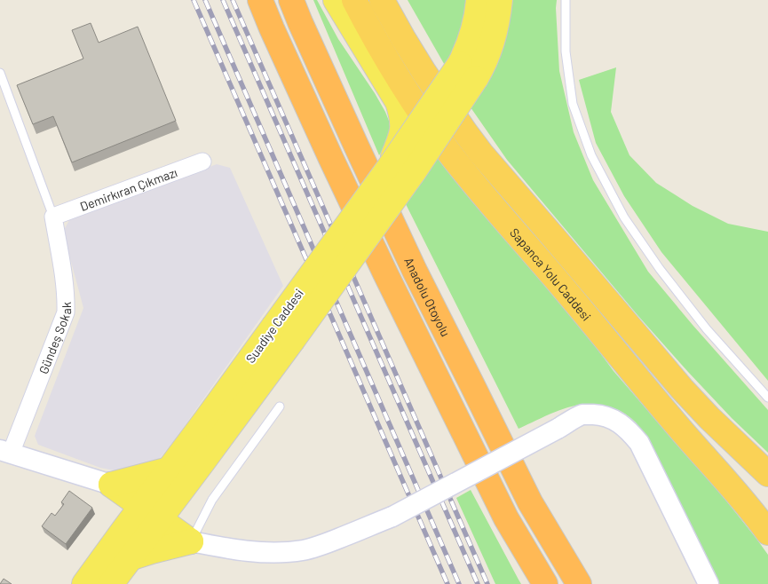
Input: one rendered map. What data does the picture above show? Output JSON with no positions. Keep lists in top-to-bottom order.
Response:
{
  "streets": {
    "highway": ["Sapanca Yolu Caddesi", "Anadolu Otoyolu"],
    "main road": ["Suadiye Caddesi"],
    "street": ["Demirkıran Çıkmazı", "Gündeş Sokak"]
  },
  "crossings": [
    ["Demirkıran Çıkmazı", "Gündeş Sokak"]
  ]
}
